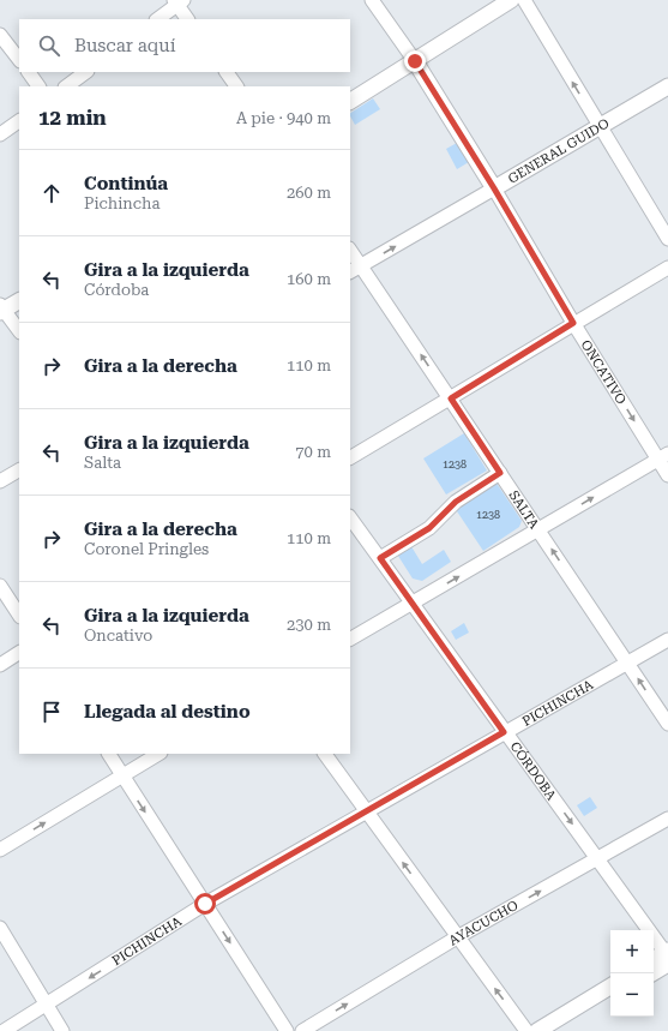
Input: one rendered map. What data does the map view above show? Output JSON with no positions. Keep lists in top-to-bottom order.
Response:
{
  "streets": {
    "main road": ["GENERAL GUIDO", "ONCATIVO"],
    "street": [
      "SALTA",
      "PICHINCHA",
      "CÓRDOBA",
      "AYACUCHO"
    ]
  },
  "crossings": [
    ["GENERAL GUIDO", "ONCATIVO"],
    ["GENERAL GUIDO", "SALTA"],
    ["SALTA", "PICHINCHA"],
    ["PICHINCHA", "CÓRDOBA"],
    ["CÓRDOBA", "AYACUCHO"]
  ],
  "one_way": ["GENERAL GUIDO", "SALTA", "AYACUCHO"],
  "house_numbers": ["1238", "1238"],
  "page": {
    "search": "Buscar aquí",
    "heading": ["12 min", "A pie · 940 m"],
    "list": [
      ["Continúa", "Pichincha", "260 m"],
      ["Gira a la izquierda", "Córdoba", "160 m"],
      ["Gira a la derecha", "110 m"],
      ["Gira a la izquierda", "Salta", "70 m"],
      ["Gira a la derecha", "Coronel Pringles", "110 m"],
      ["Gira a la izquierda", "Oncativo", "230 m"],
      "Llegada al destino"
    ],
    "map_buttons": ["+", "−"]
  }
}
